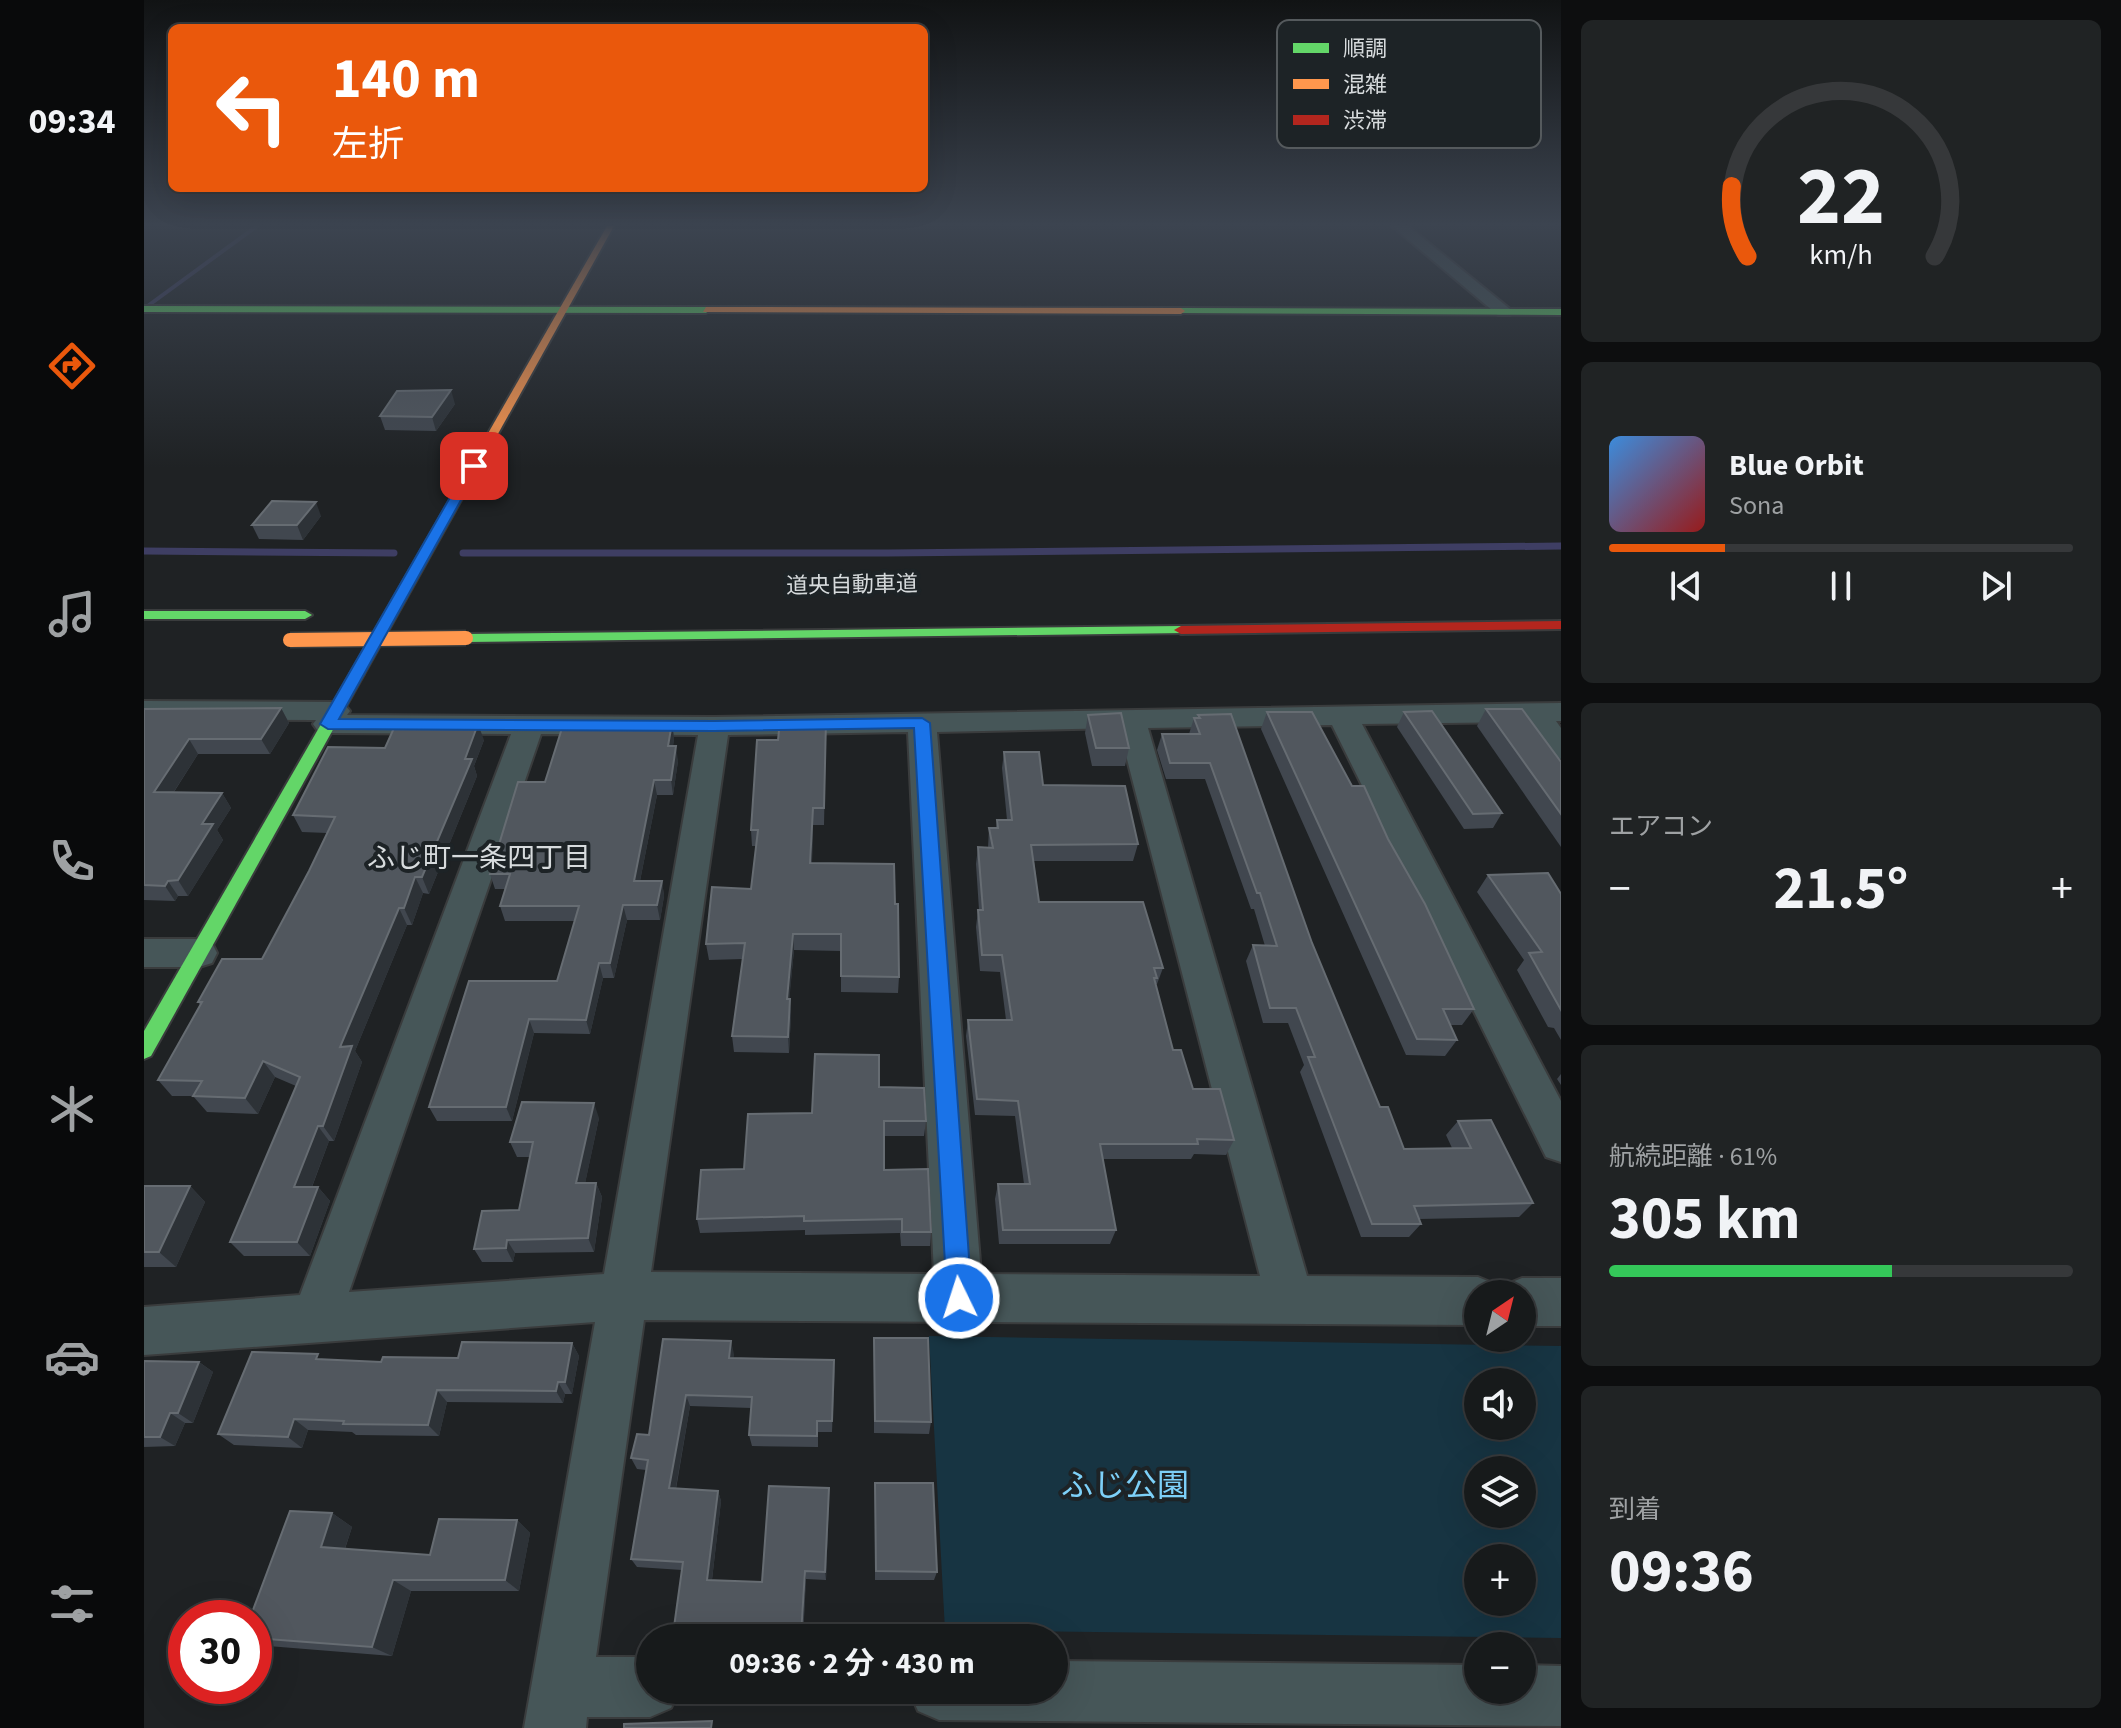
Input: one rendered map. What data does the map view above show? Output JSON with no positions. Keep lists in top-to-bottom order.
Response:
{
  "streets": {
    "main road": ["道央自動車道"]
  },
  "districts": ["ふじ町一条四丁目"],
  "parks": ["ふじ公園"],
  "legend": ["順調", "混雑", "渋滞"],
  "north": "top right",
  "page": {
    "tabs": "09:34",
    "turn": ["140 m", "左折"],
    "song": ["Blue Orbit", "Sona"],
    "tile": [
      "エアコン",
      ["航続距離 · 61%", "305 km"],
      ["到着", "09:36"]
    ],
    "heat": ["−", "21.5°", "+"],
    "map_buttons": ["+", "−"],
    "limit": "30",
    "trip": "09:36 · 2 分 · 430 m",
    "gauge": ["22", "km/h"]
  }
}
